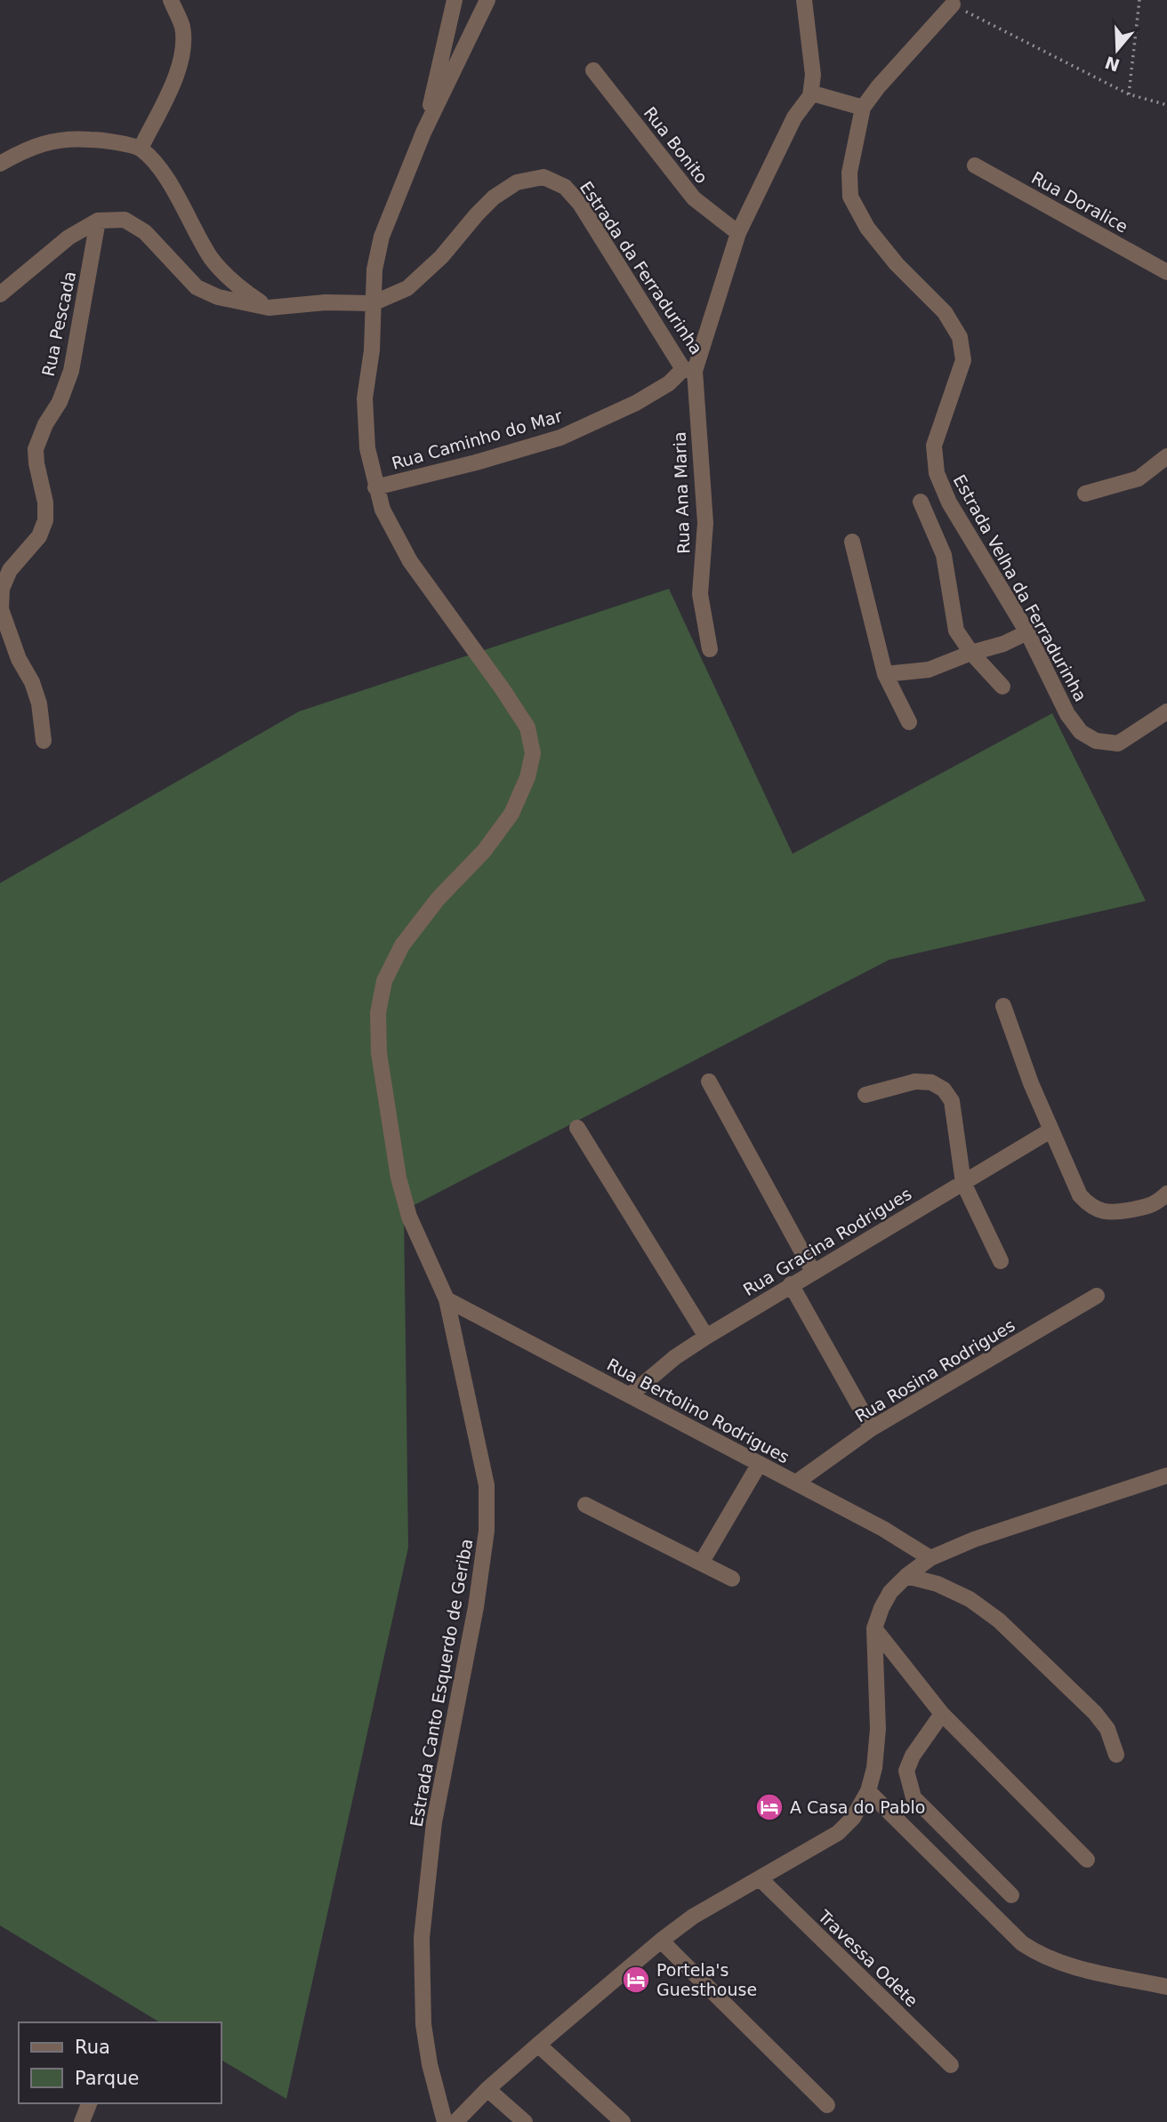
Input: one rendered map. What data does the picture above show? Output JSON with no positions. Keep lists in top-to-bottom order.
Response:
{
  "streets": {
    "street": [
      "Rua Bonito",
      "Rua Doralice",
      "Estrada da Ferradurinha",
      "Rua Pescada",
      "Rua Caminho do Mar",
      "Rua Ana Maria",
      "Estrada Velha da Ferradurinha",
      "Rua Gracina Rodrigues",
      "Rua Rosina Rodrigues",
      "Rua Bertolino Rodrigues",
      "Estrada Canto Esquerdo de Geriba",
      "Travessa Odete"
    ]
  },
  "crossings": [
    ["Rua Bonito", "Estrada da Ferradurinha"],
    ["Estrada da Ferradurinha", "Rua Pescada"],
    ["Estrada da Ferradurinha", "Rua Caminho do Mar"],
    ["Estrada da Ferradurinha", "Rua Ana Maria"],
    ["Estrada da Ferradurinha", "Estrada Canto Esquerdo de Geriba"],
    ["Rua Caminho do Mar", "Rua Ana Maria"],
    ["Rua Caminho do Mar", "Estrada Canto Esquerdo de Geriba"],
    ["Rua Gracina Rodrigues", "Rua Bertolino Rodrigues"],
    ["Rua Rosina Rodrigues", "Rua Bertolino Rodrigues"],
    ["Rua Bertolino Rodrigues", "Estrada Canto Esquerdo de Geriba"]
  ],
  "places": {
    "hotel": ["A Casa do Pablo", "Portela's Guesthouse"]
  },
  "legend": ["Rua", "Parque"],
  "north": "bottom"
}
